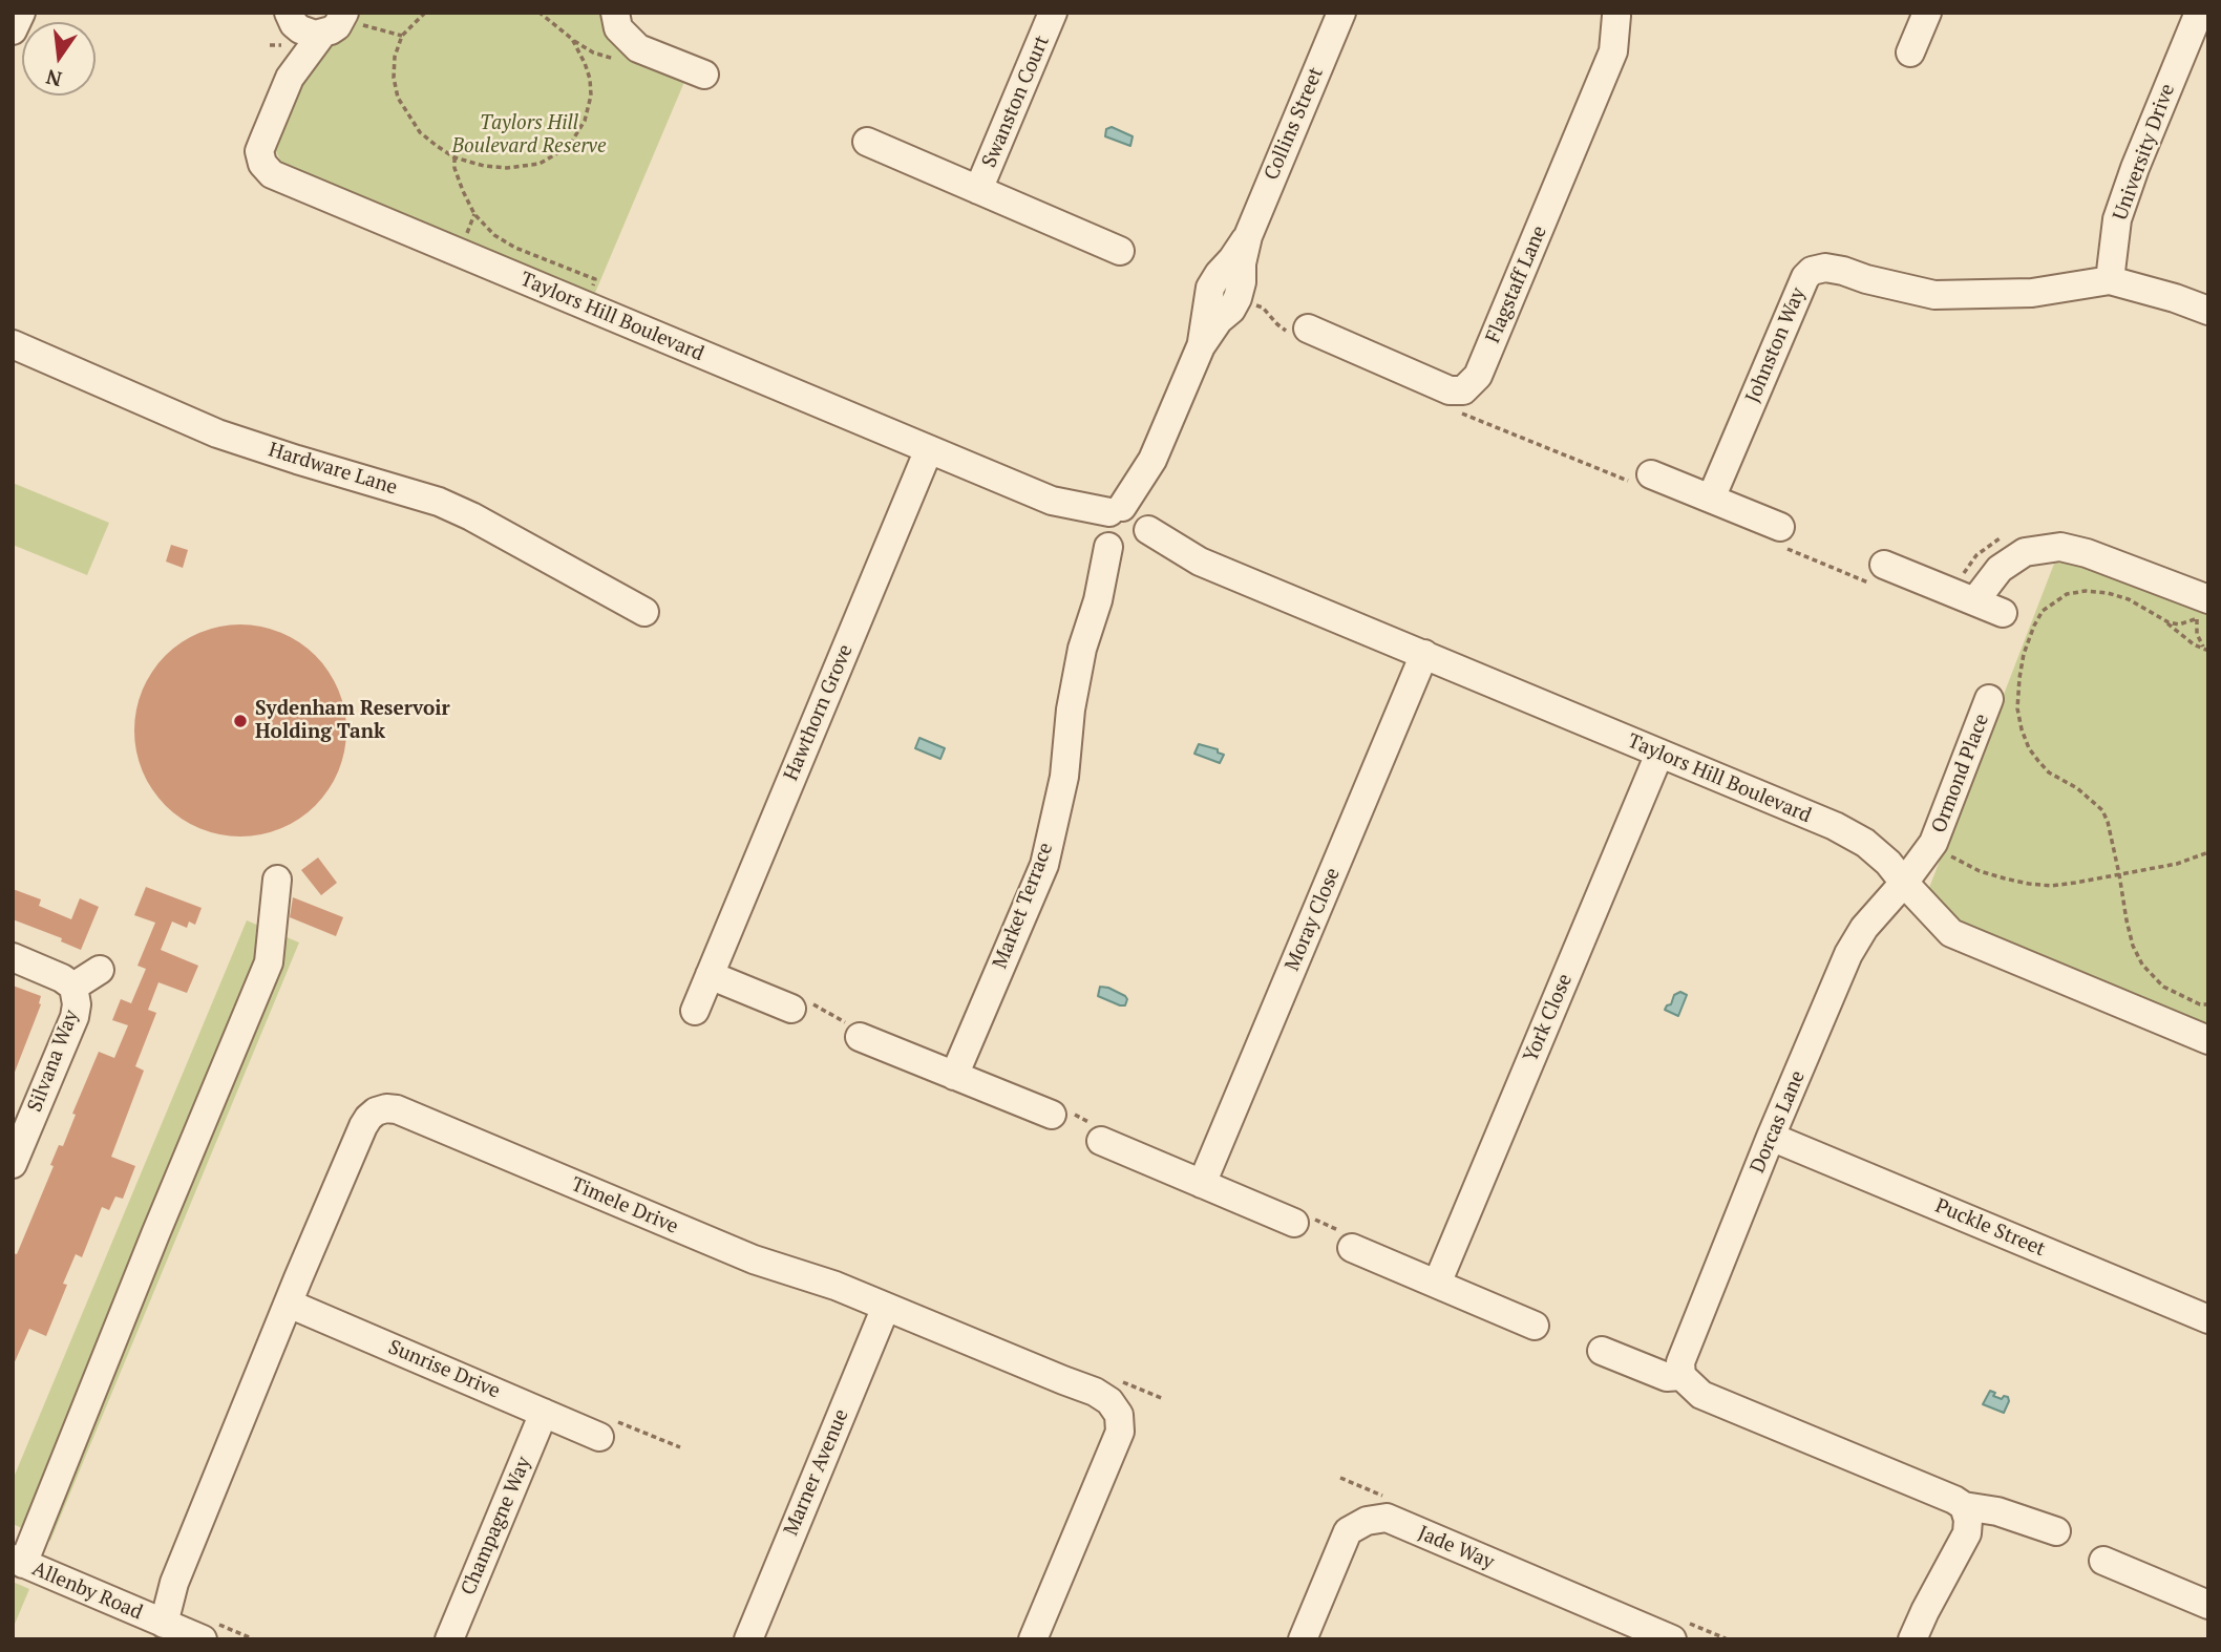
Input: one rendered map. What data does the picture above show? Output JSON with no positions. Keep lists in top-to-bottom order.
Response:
{
  "streets": {
    "street": [
      "Swanston Court",
      "Collins Street",
      "University Drive",
      "Flagstaff Lane",
      "Taylors Hill Boulevard",
      "Johnston Way",
      "Hardware Lane",
      "Hawthorn Grove",
      "Ormond Place",
      "Market Terrace",
      "Moray Close",
      "York Close",
      "Silvana Way",
      "Dorcas Lane",
      "Timele Drive",
      "Puckle Street",
      "Sunrise Drive",
      "Marner Avenue",
      "Champagne Way",
      "Jade Way",
      "Allenby Road"
    ]
  },
  "crossings": [
    ["Collins Street", "Taylors Hill Boulevard"],
    ["Collins Street", "Market Terrace"],
    ["University Drive", "Johnston Way"],
    ["Taylors Hill Boulevard", "Hawthorn Grove"],
    ["Taylors Hill Boulevard", "Ormond Place"],
    ["Taylors Hill Boulevard", "Market Terrace"],
    ["Taylors Hill Boulevard", "Moray Close"],
    ["Taylors Hill Boulevard", "York Close"],
    ["Taylors Hill Boulevard", "Dorcas Lane"],
    ["Ormond Place", "Dorcas Lane"],
    ["Dorcas Lane", "Puckle Street"],
    ["Timele Drive", "Sunrise Drive"],
    ["Timele Drive", "Marner Avenue"],
    ["Timele Drive", "Allenby Road"],
    ["Sunrise Drive", "Champagne Way"]
  ],
  "parks": ["Taylors Hill Boulevard Reserve"],
  "places": ["Sydenham Reservoir Holding Tank"],
  "north": "bottom"
}
